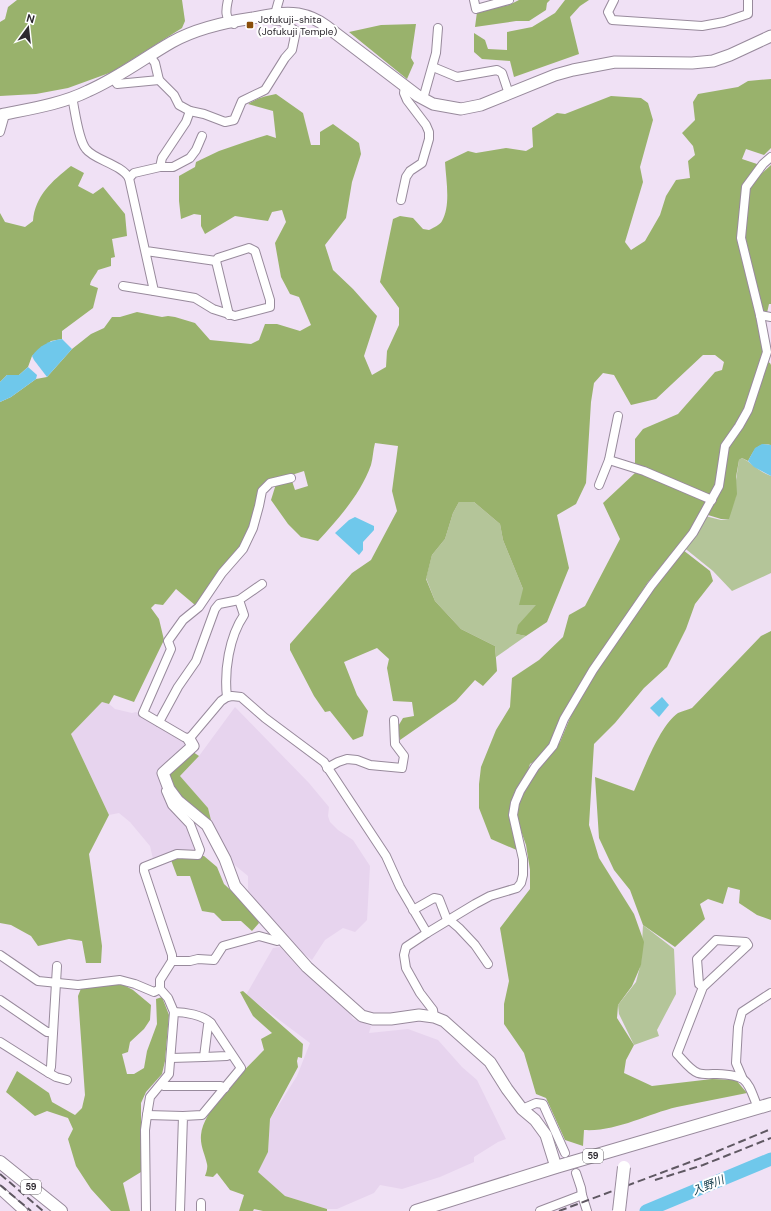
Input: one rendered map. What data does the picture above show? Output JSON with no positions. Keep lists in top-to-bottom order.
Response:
{
  "streets": {
    "main road": ["59"]
  },
  "water": ["入野川"],
  "places": {
    "transit": ["Jofukuji-shita (Jofukuji Temple)"]
  },
  "north": "top"
}
